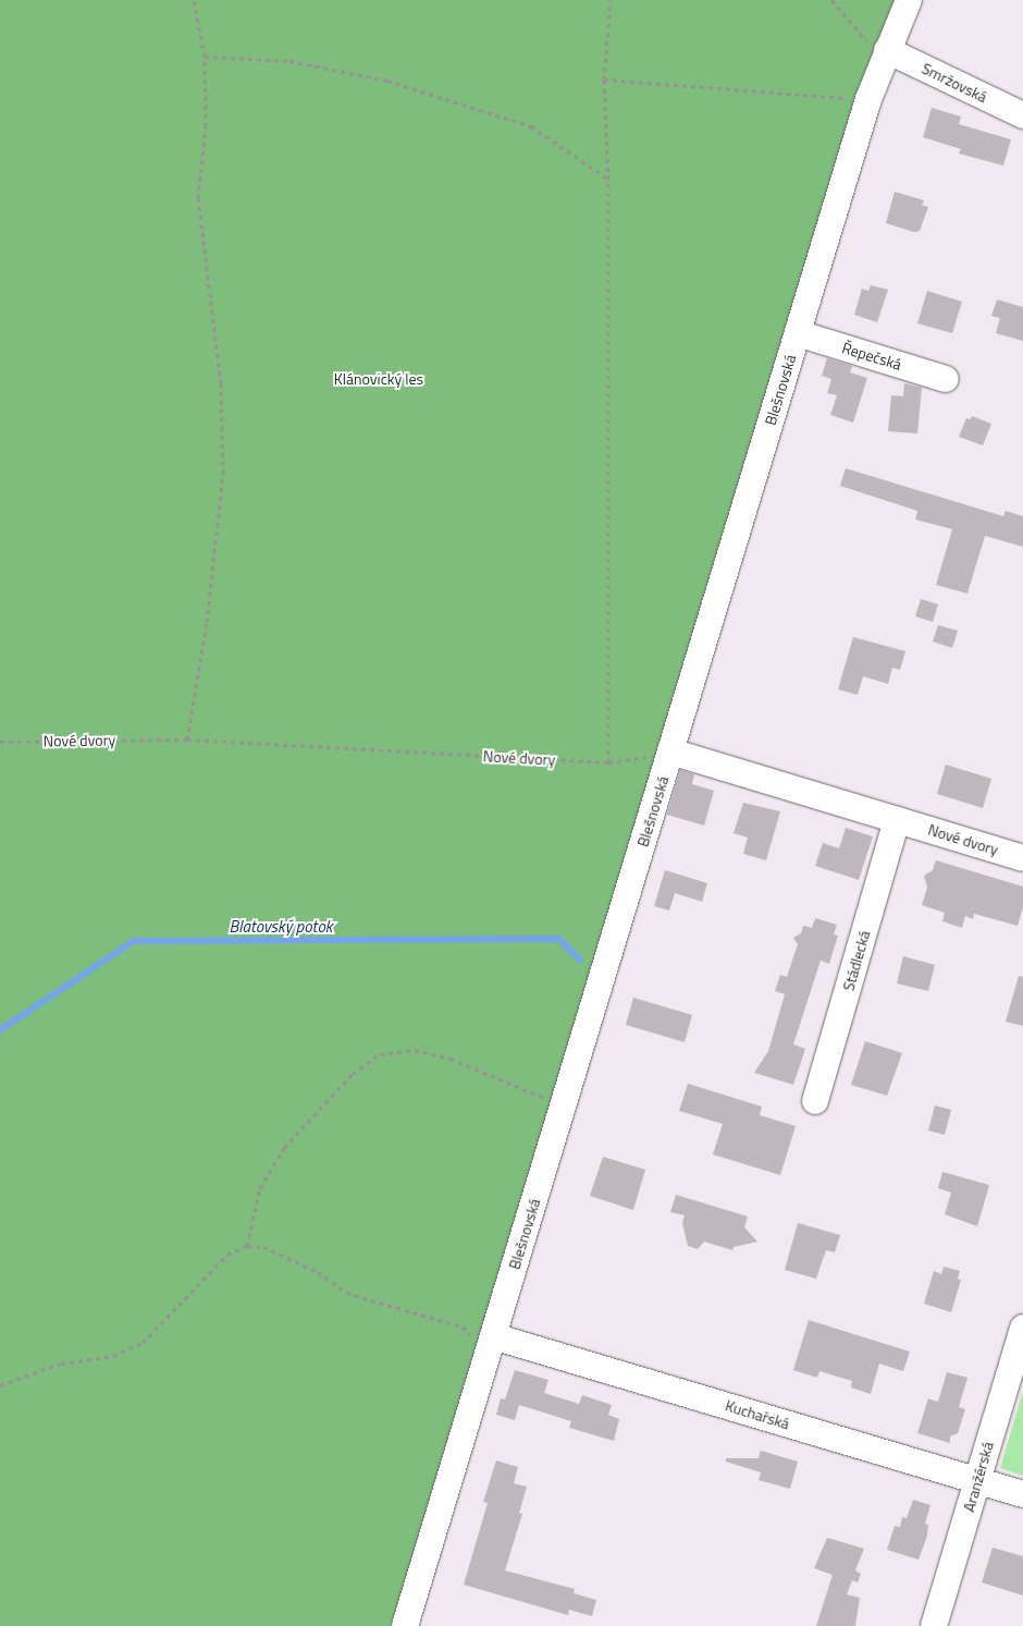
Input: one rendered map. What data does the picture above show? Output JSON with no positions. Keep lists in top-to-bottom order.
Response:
{
  "streets": {
    "street": [
      "Smržovská",
      "Řepečská",
      "Blešnovská",
      "Nové dvory",
      "Stádlecká",
      "Kuchařská",
      "Aranžérská"
    ]
  },
  "crossings": [
    ["Smržovská", "Blešnovská"],
    ["Řepečská", "Blešnovská"],
    ["Blešnovská", "Nové dvory"],
    ["Blešnovská", "Kuchařská"],
    ["Nové dvory", "Stádlecká"],
    ["Kuchařská", "Aranžérská"]
  ],
  "water": ["Blatovský potok"],
  "parks": ["Klánovický les"]
}
